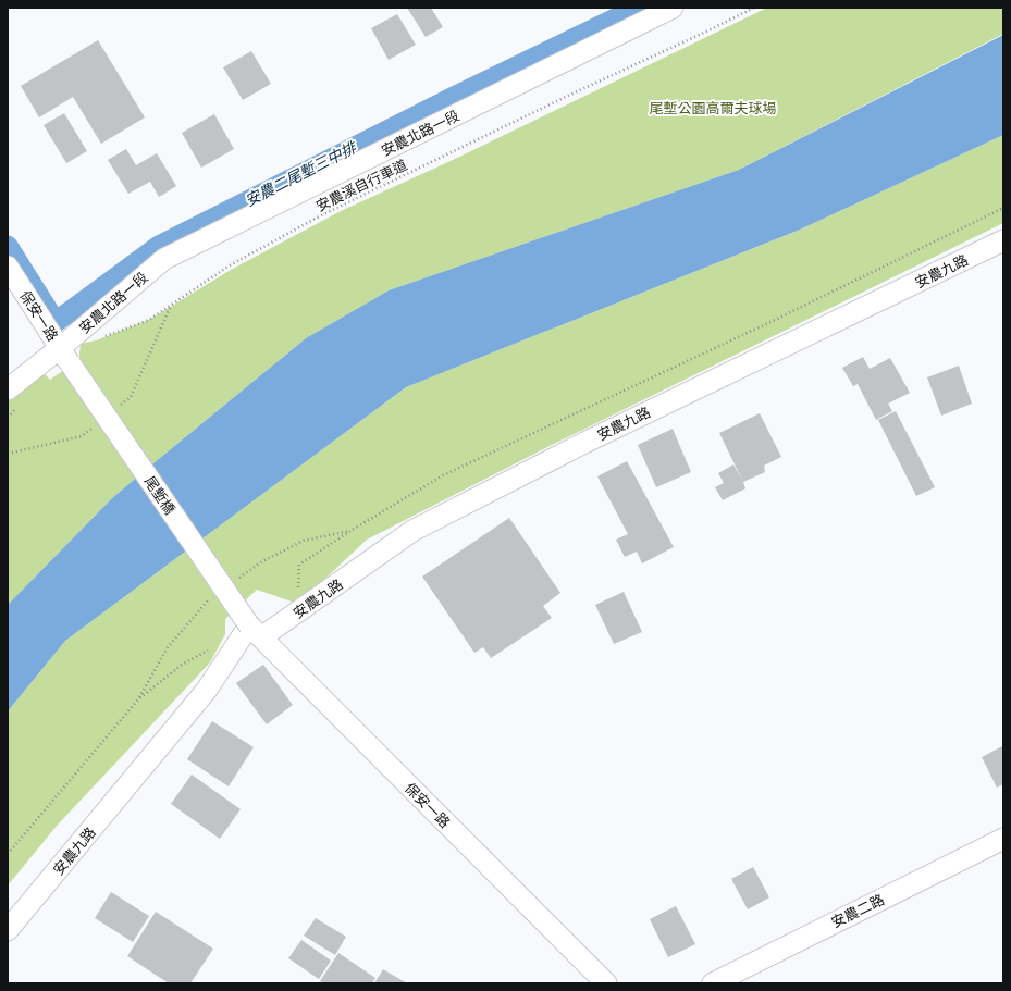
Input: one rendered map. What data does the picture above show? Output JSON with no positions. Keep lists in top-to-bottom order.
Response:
{
  "streets": {
    "street": [
      "安農北路一段",
      "安農九路",
      "保安一路",
      "尾塹橋",
      "安農二路"
    ],
    "path": ["安農溪自行車道"]
  },
  "crossings": [
    ["安農北路一段", "保安一路"],
    ["安農北路一段", "尾塹橋"],
    ["安農九路", "保安一路"],
    ["安農九路", "尾塹橋"],
    ["保安一路", "尾塹橋"]
  ],
  "water": ["安農二尾塹三中排"],
  "parks": ["尾塹公園高爾夫球場"]
}
